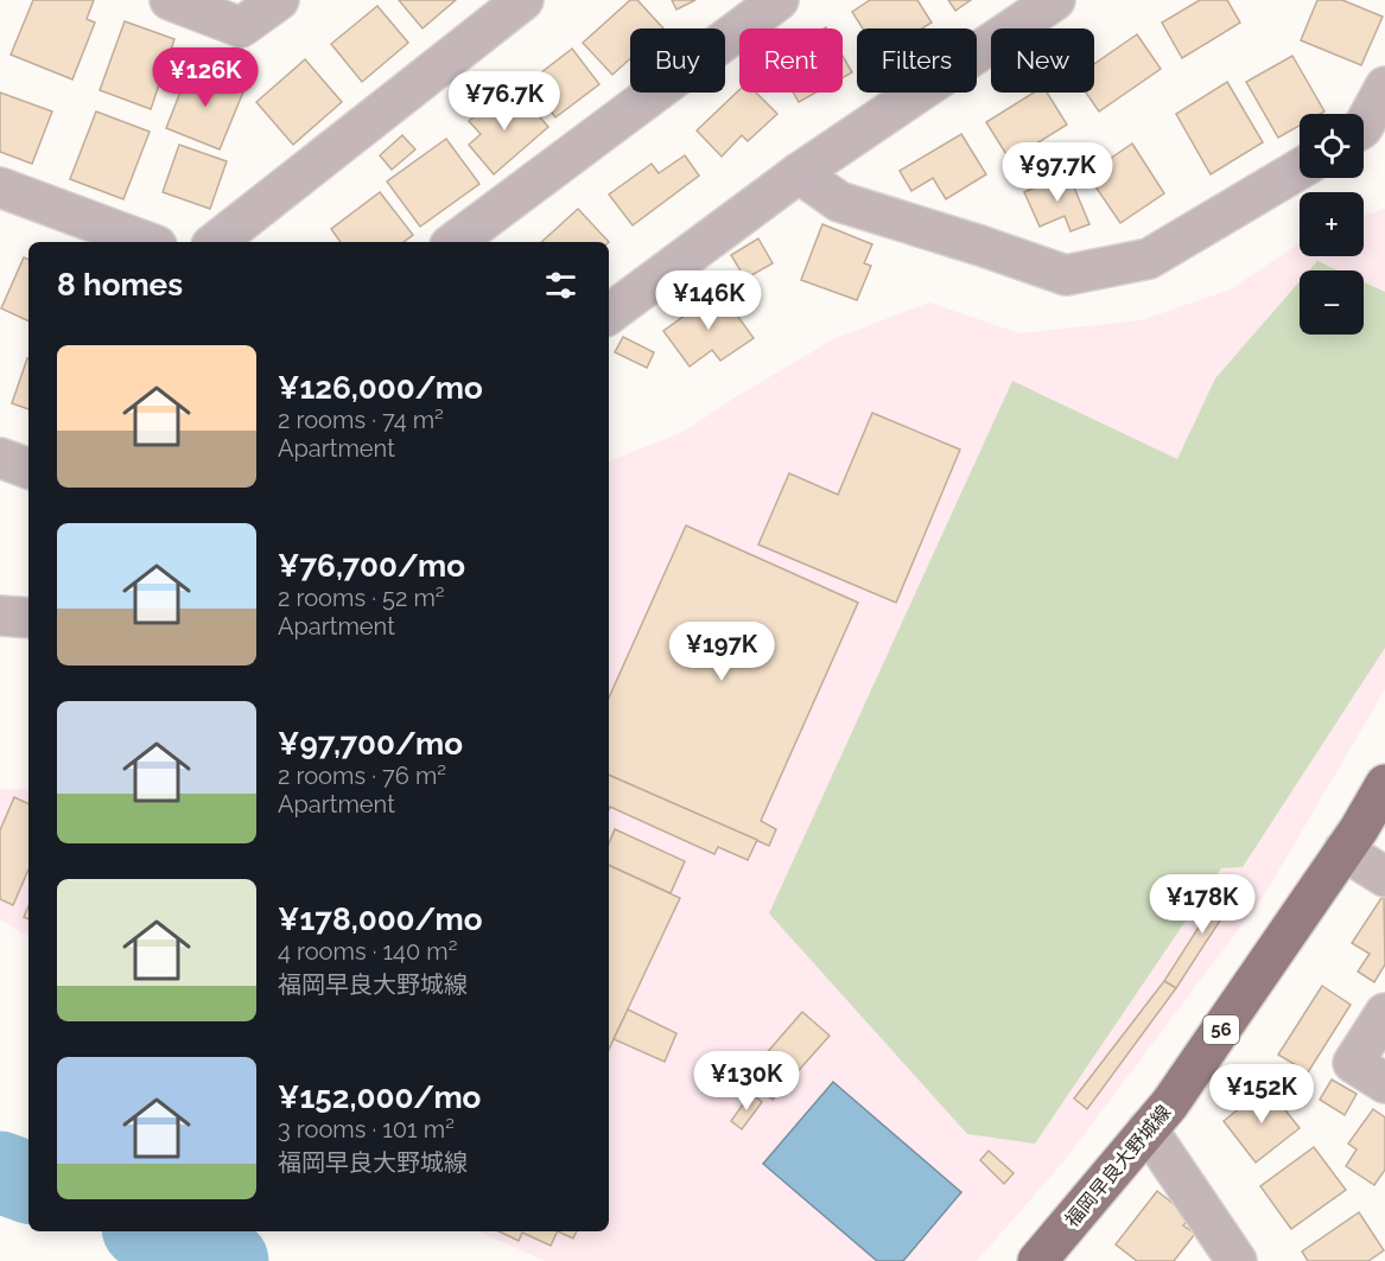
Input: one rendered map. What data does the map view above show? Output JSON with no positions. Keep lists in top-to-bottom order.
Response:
{
  "streets": {
    "main road": ["56", "福岡早良大野城線"]
  },
  "page": {
    "chip": [
      "Buy",
      "Rent",
      "Filters",
      "New"
    ],
    "price": [
      "¥126K",
      "¥76.7K",
      "¥97.7K",
      "¥146K",
      "¥197K",
      "¥178K",
      "¥130K",
      "¥152K"
    ],
    "map_buttons": ["+", "−"],
    "heading": "8 homes",
    "list": [
      {
        "name": "¥126,000/mo",
        "note": "2 rooms · 74 m² · Apartment"
      },
      {
        "name": "¥76,700/mo",
        "note": "2 rooms · 52 m² · Apartment"
      },
      {
        "name": "¥97,700/mo",
        "note": "2 rooms · 76 m² · Apartment"
      },
      {
        "name": "¥178,000/mo",
        "note": "4 rooms · 140 m² · 福岡早良大野城線"
      },
      {
        "name": "¥152,000/mo",
        "note": "3 rooms · 101 m² · 福岡早良大野城線"
      }
    ]
  }
}
